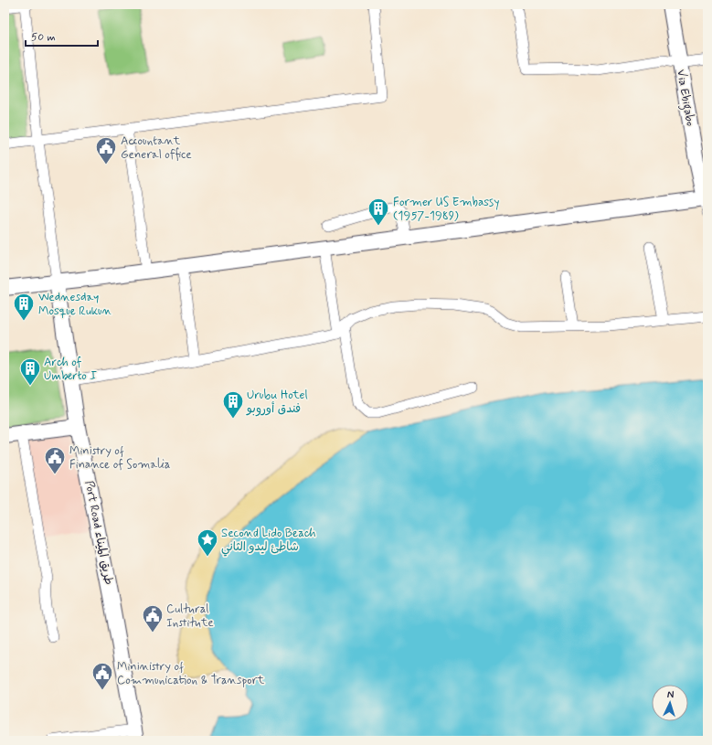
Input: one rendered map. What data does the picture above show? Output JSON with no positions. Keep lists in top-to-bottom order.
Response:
{
  "streets": {
    "main road": ["Via Ebigabo", "Port Road طريق الميناء"]
  },
  "places": {
    "public building": [
      "Accountant General office",
      "Ministry of Finance of Somalia",
      "Cultural Institute",
      "Mininistry of Communication & Transport"
    ],
    "building": [
      "Former US Embassy (1957-1989)",
      "Wednesday Mosque Rukun",
      "Arch of Umberto I",
      "Urubu Hotel فندق أوروبو"
    ],
    "place": ["Second Lido Beach شاطئ ليدو الثاني"]
  },
  "scale_bar": "50 m",
  "north": "top"
}
